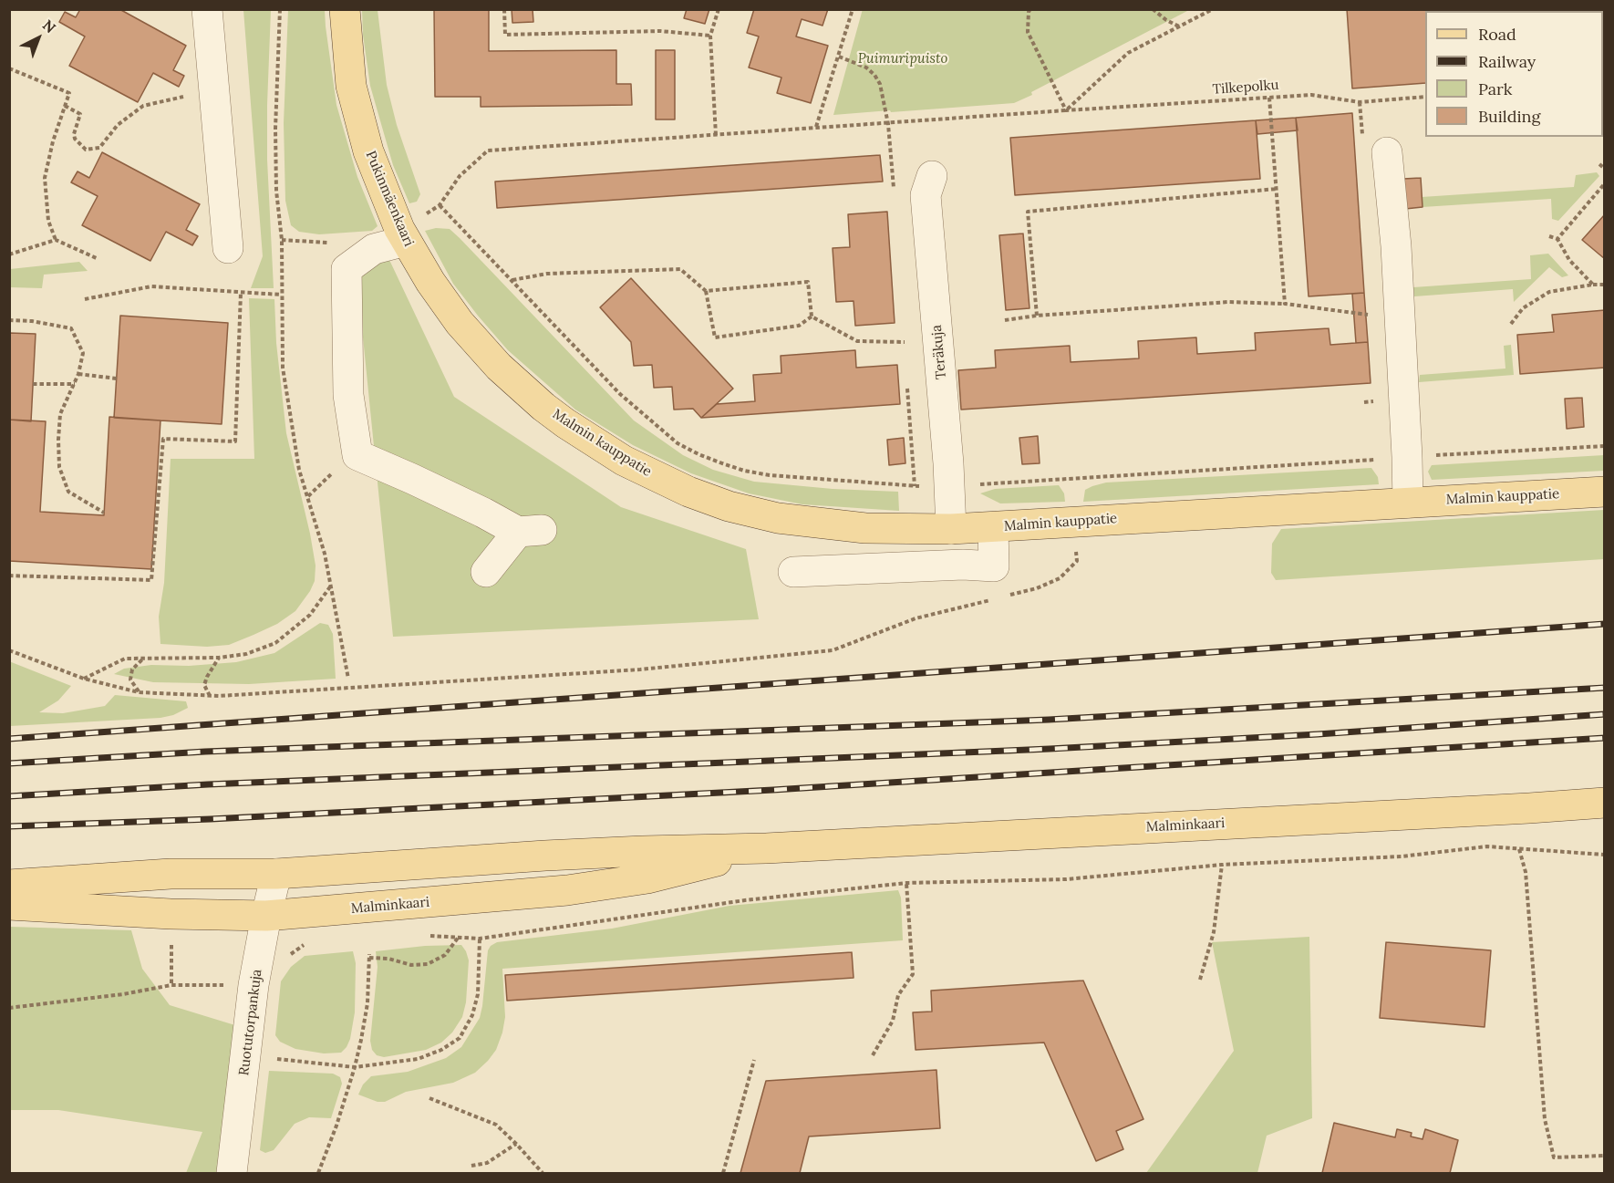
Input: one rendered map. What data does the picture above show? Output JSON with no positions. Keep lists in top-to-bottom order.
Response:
{
  "streets": {
    "main road": ["Pukinmäenkaari", "Malmin kauppatie", "Malminkaari"],
    "street": ["Teräkuja", "Ruotutorpankuja"],
    "path": ["Tilkepolku"]
  },
  "crossings": [
    ["Pukinmäenkaari", "Malmin kauppatie"],
    ["Teräkuja", "Malmin kauppatie"],
    ["Malminkaari", "Ruotutorpankuja"]
  ],
  "parks": ["Puimuripuisto"],
  "legend": [
    "Road",
    "Railway",
    "Park",
    "Building"
  ],
  "north": "top right"
}
